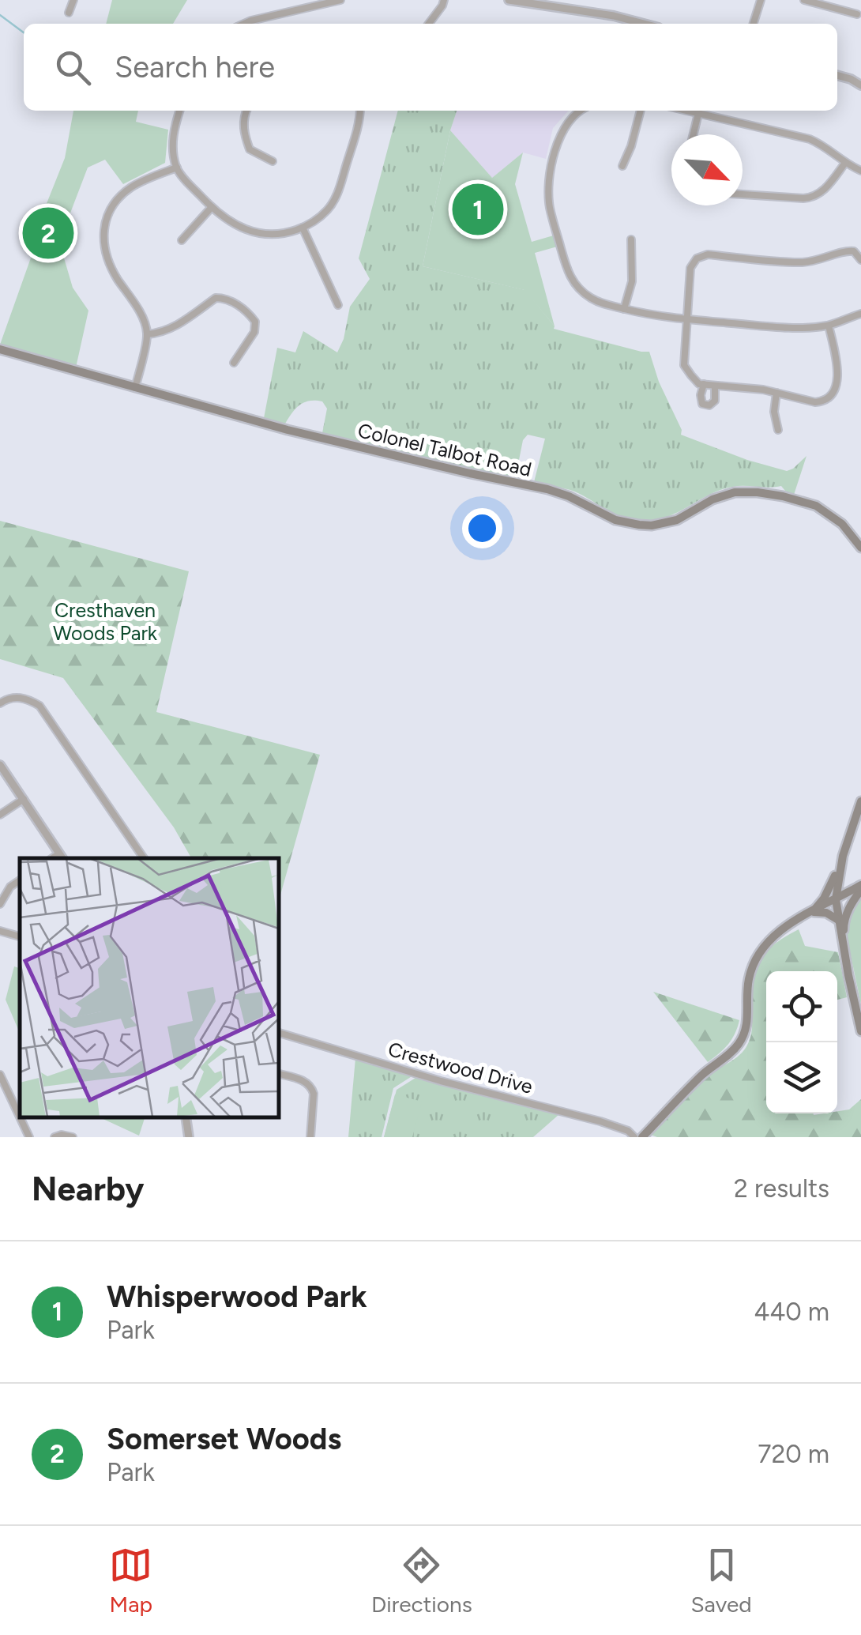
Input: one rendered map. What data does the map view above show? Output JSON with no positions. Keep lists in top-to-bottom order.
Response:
{
  "streets": {
    "main road": ["Colonel Talbot Road"],
    "street": ["Crestwood Drive"]
  },
  "parks": ["Cresthaven Woods Park"],
  "north": "bottom right",
  "page": {
    "search": "Search here",
    "pins": ["1", "2"],
    "heading": ["Nearby", "2 results"],
    "list": [
      {
        "mark": "1",
        "name": "Whisperwood Park",
        "note": "Park",
        "value": "440 m"
      },
      {
        "mark": "2",
        "name": "Somerset Woods",
        "note": "Park",
        "value": "720 m"
      }
    ],
    "nav": ["Map", "Directions", "Saved"]
  }
}
